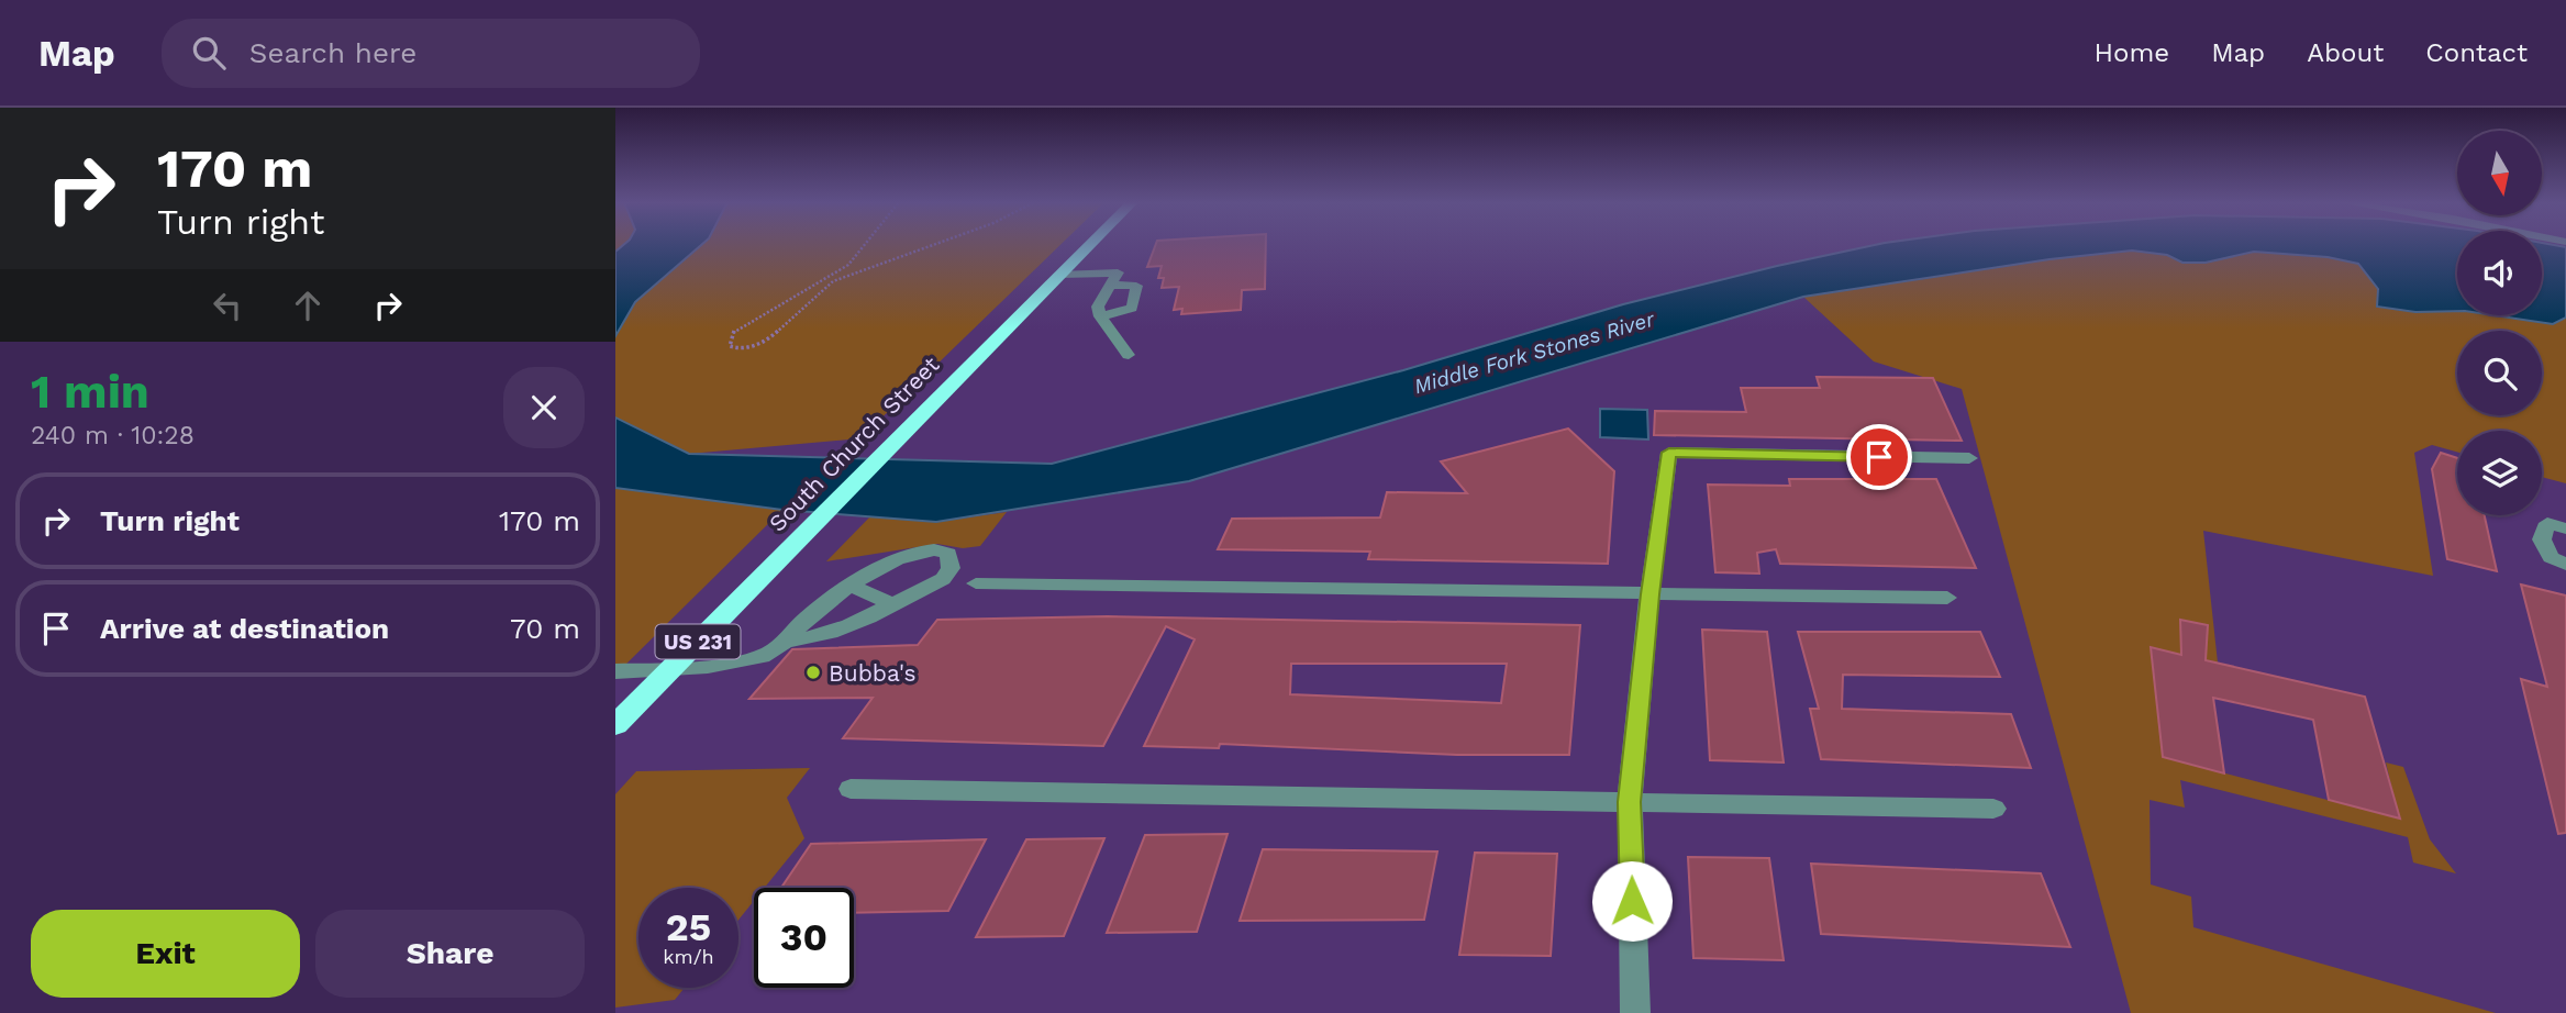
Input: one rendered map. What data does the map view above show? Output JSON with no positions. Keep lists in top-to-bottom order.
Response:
{
  "streets": {
    "highway": ["South Church Street", "US 231"]
  },
  "water": ["Middle Fork Stones River"],
  "places": ["Bubba's"],
  "north": "bottom",
  "page": {
    "header": "Map",
    "search": "Search here",
    "nav": [
      "Home",
      "Map",
      "About",
      "Contact"
    ],
    "turn": ["170 m", "Turn right"],
    "heading": ["1 min", "240 m · 10:28"],
    "list": [
      {
        "name": "Turn right",
        "value": "170 m"
      },
      {
        "name": "Arrive at destination",
        "value": "70 m"
      }
    ],
    "speed": "25 km/h",
    "limit": "30",
    "buttons": ["Exit", "Share"]
  }
}
